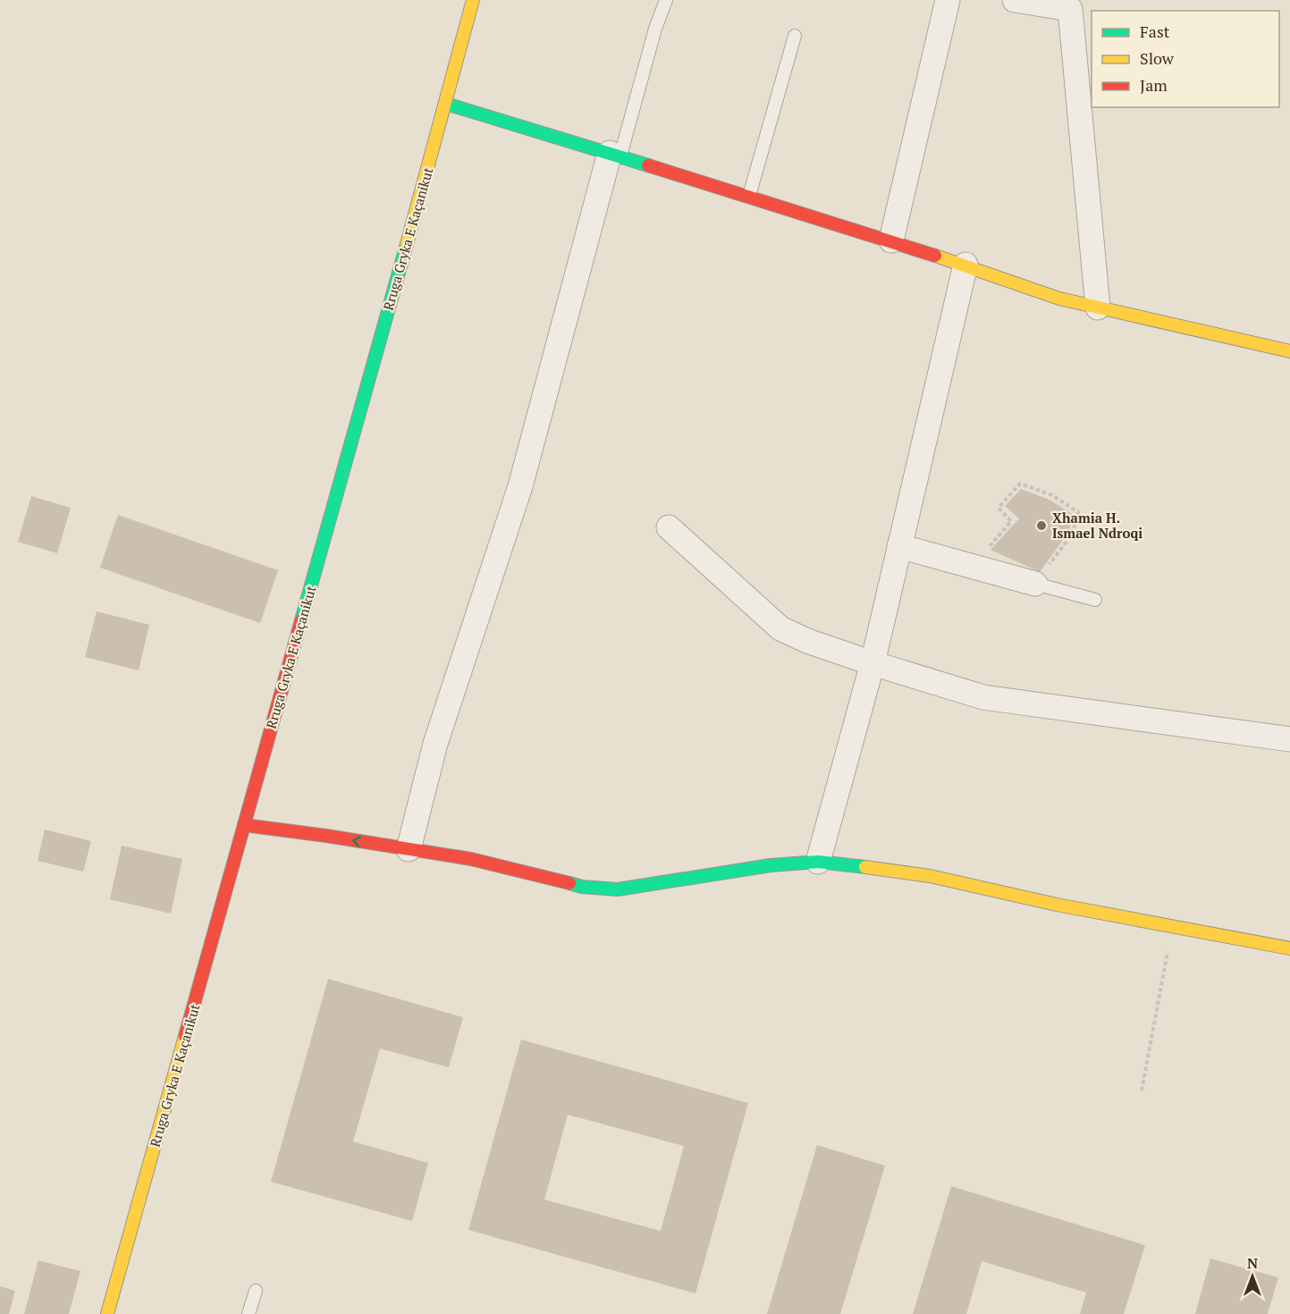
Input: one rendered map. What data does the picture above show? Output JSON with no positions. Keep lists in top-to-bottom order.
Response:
{
  "streets": {
    "street": ["Rruga Gryka E Kaçanikut"]
  },
  "places": ["Xhamia H. Ismael Ndroqi"],
  "legend": ["Fast", "Slow", "Jam"],
  "north": "top"
}
